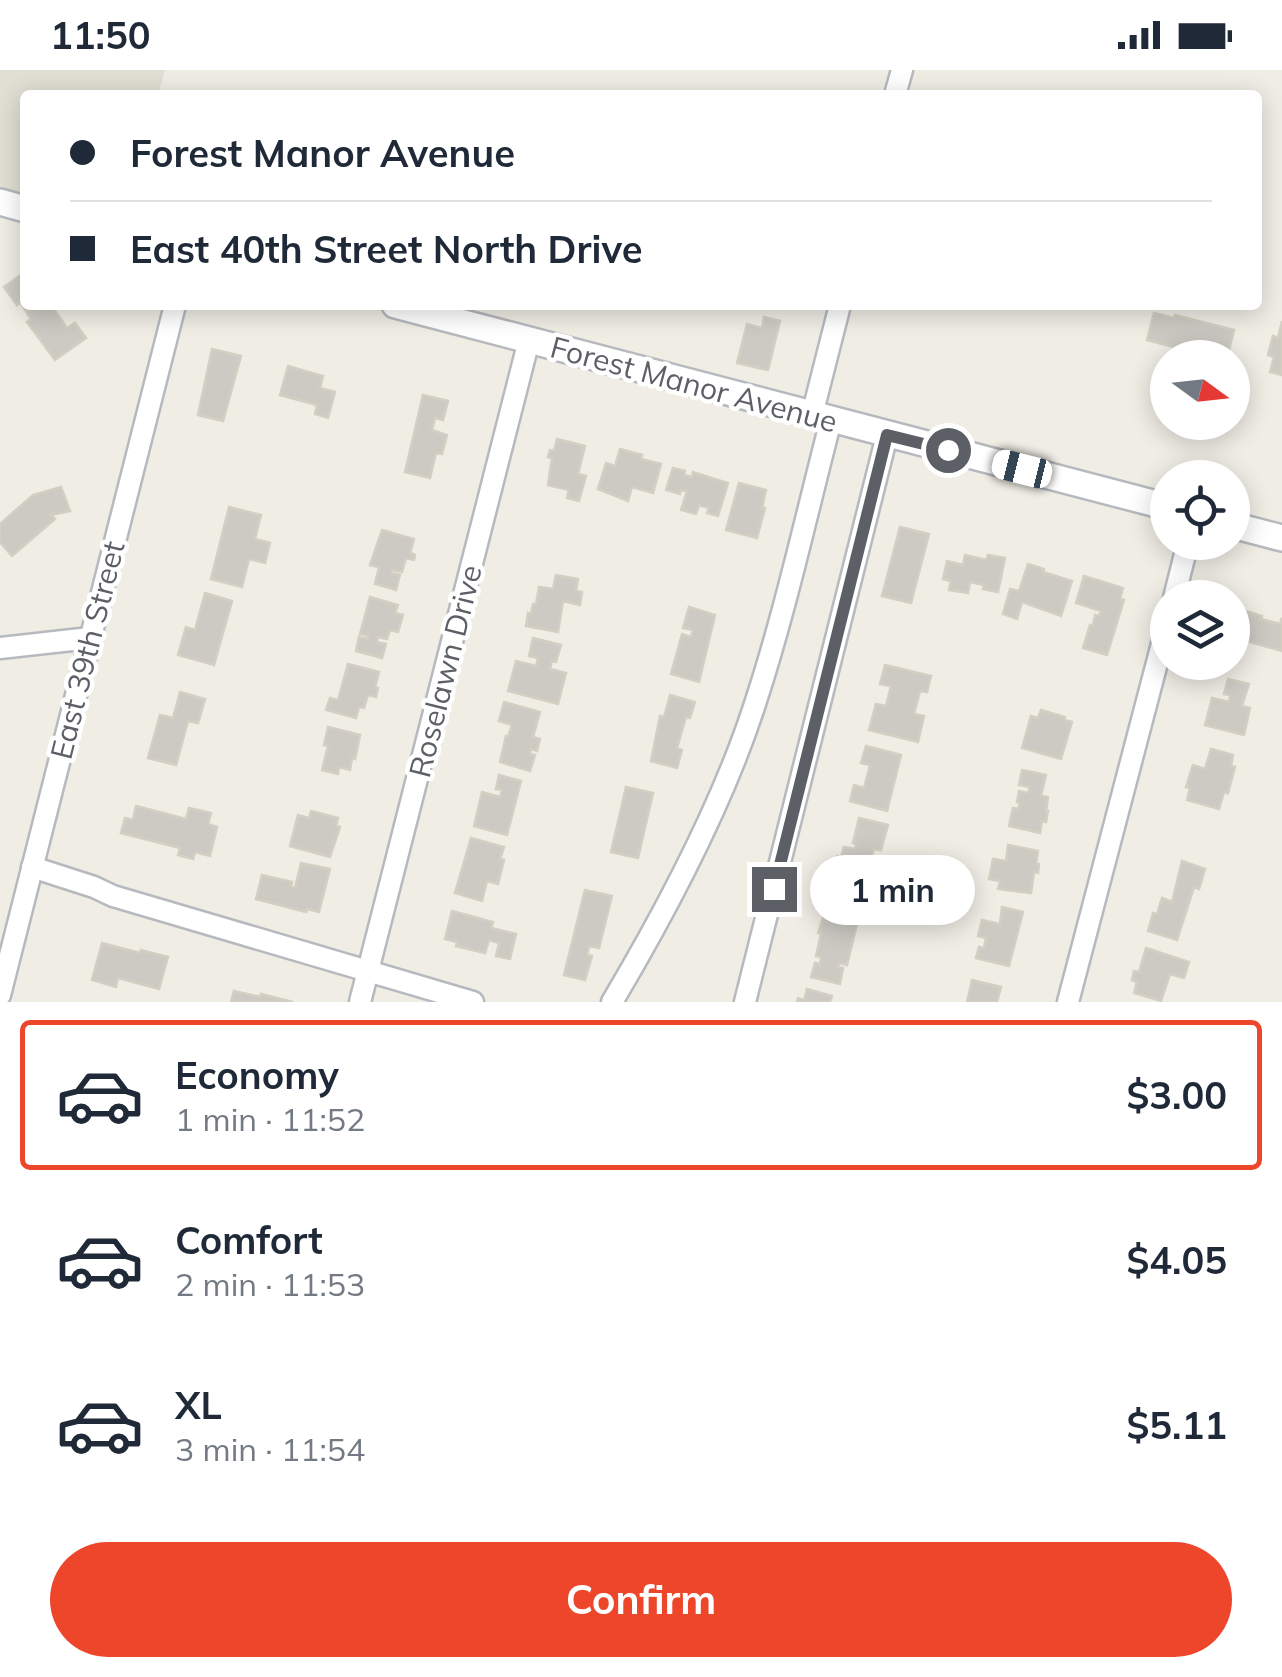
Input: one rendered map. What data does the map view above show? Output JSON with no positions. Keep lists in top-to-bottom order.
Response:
{
  "streets": {
    "street": ["Forest Manor Avenue", "East 39th Street", "Roselawn Drive"]
  },
  "crossings": [
    ["Forest Manor Avenue", "Roselawn Drive"]
  ],
  "north": "right",
  "page": {
    "status": "11:50",
    "banner": ["Forest Manor Avenue", "East 40th Street North Drive"],
    "bubble": "1 min",
    "list": [
      {
        "name": "Economy",
        "note": "1 min · 11:52",
        "value": "$3.00"
      },
      {
        "name": "Comfort",
        "note": "2 min · 11:53",
        "value": "$4.05"
      },
      {
        "name": "XL",
        "note": "3 min · 11:54",
        "value": "$5.11"
      }
    ],
    "buttons": "Confirm"
  }
}
